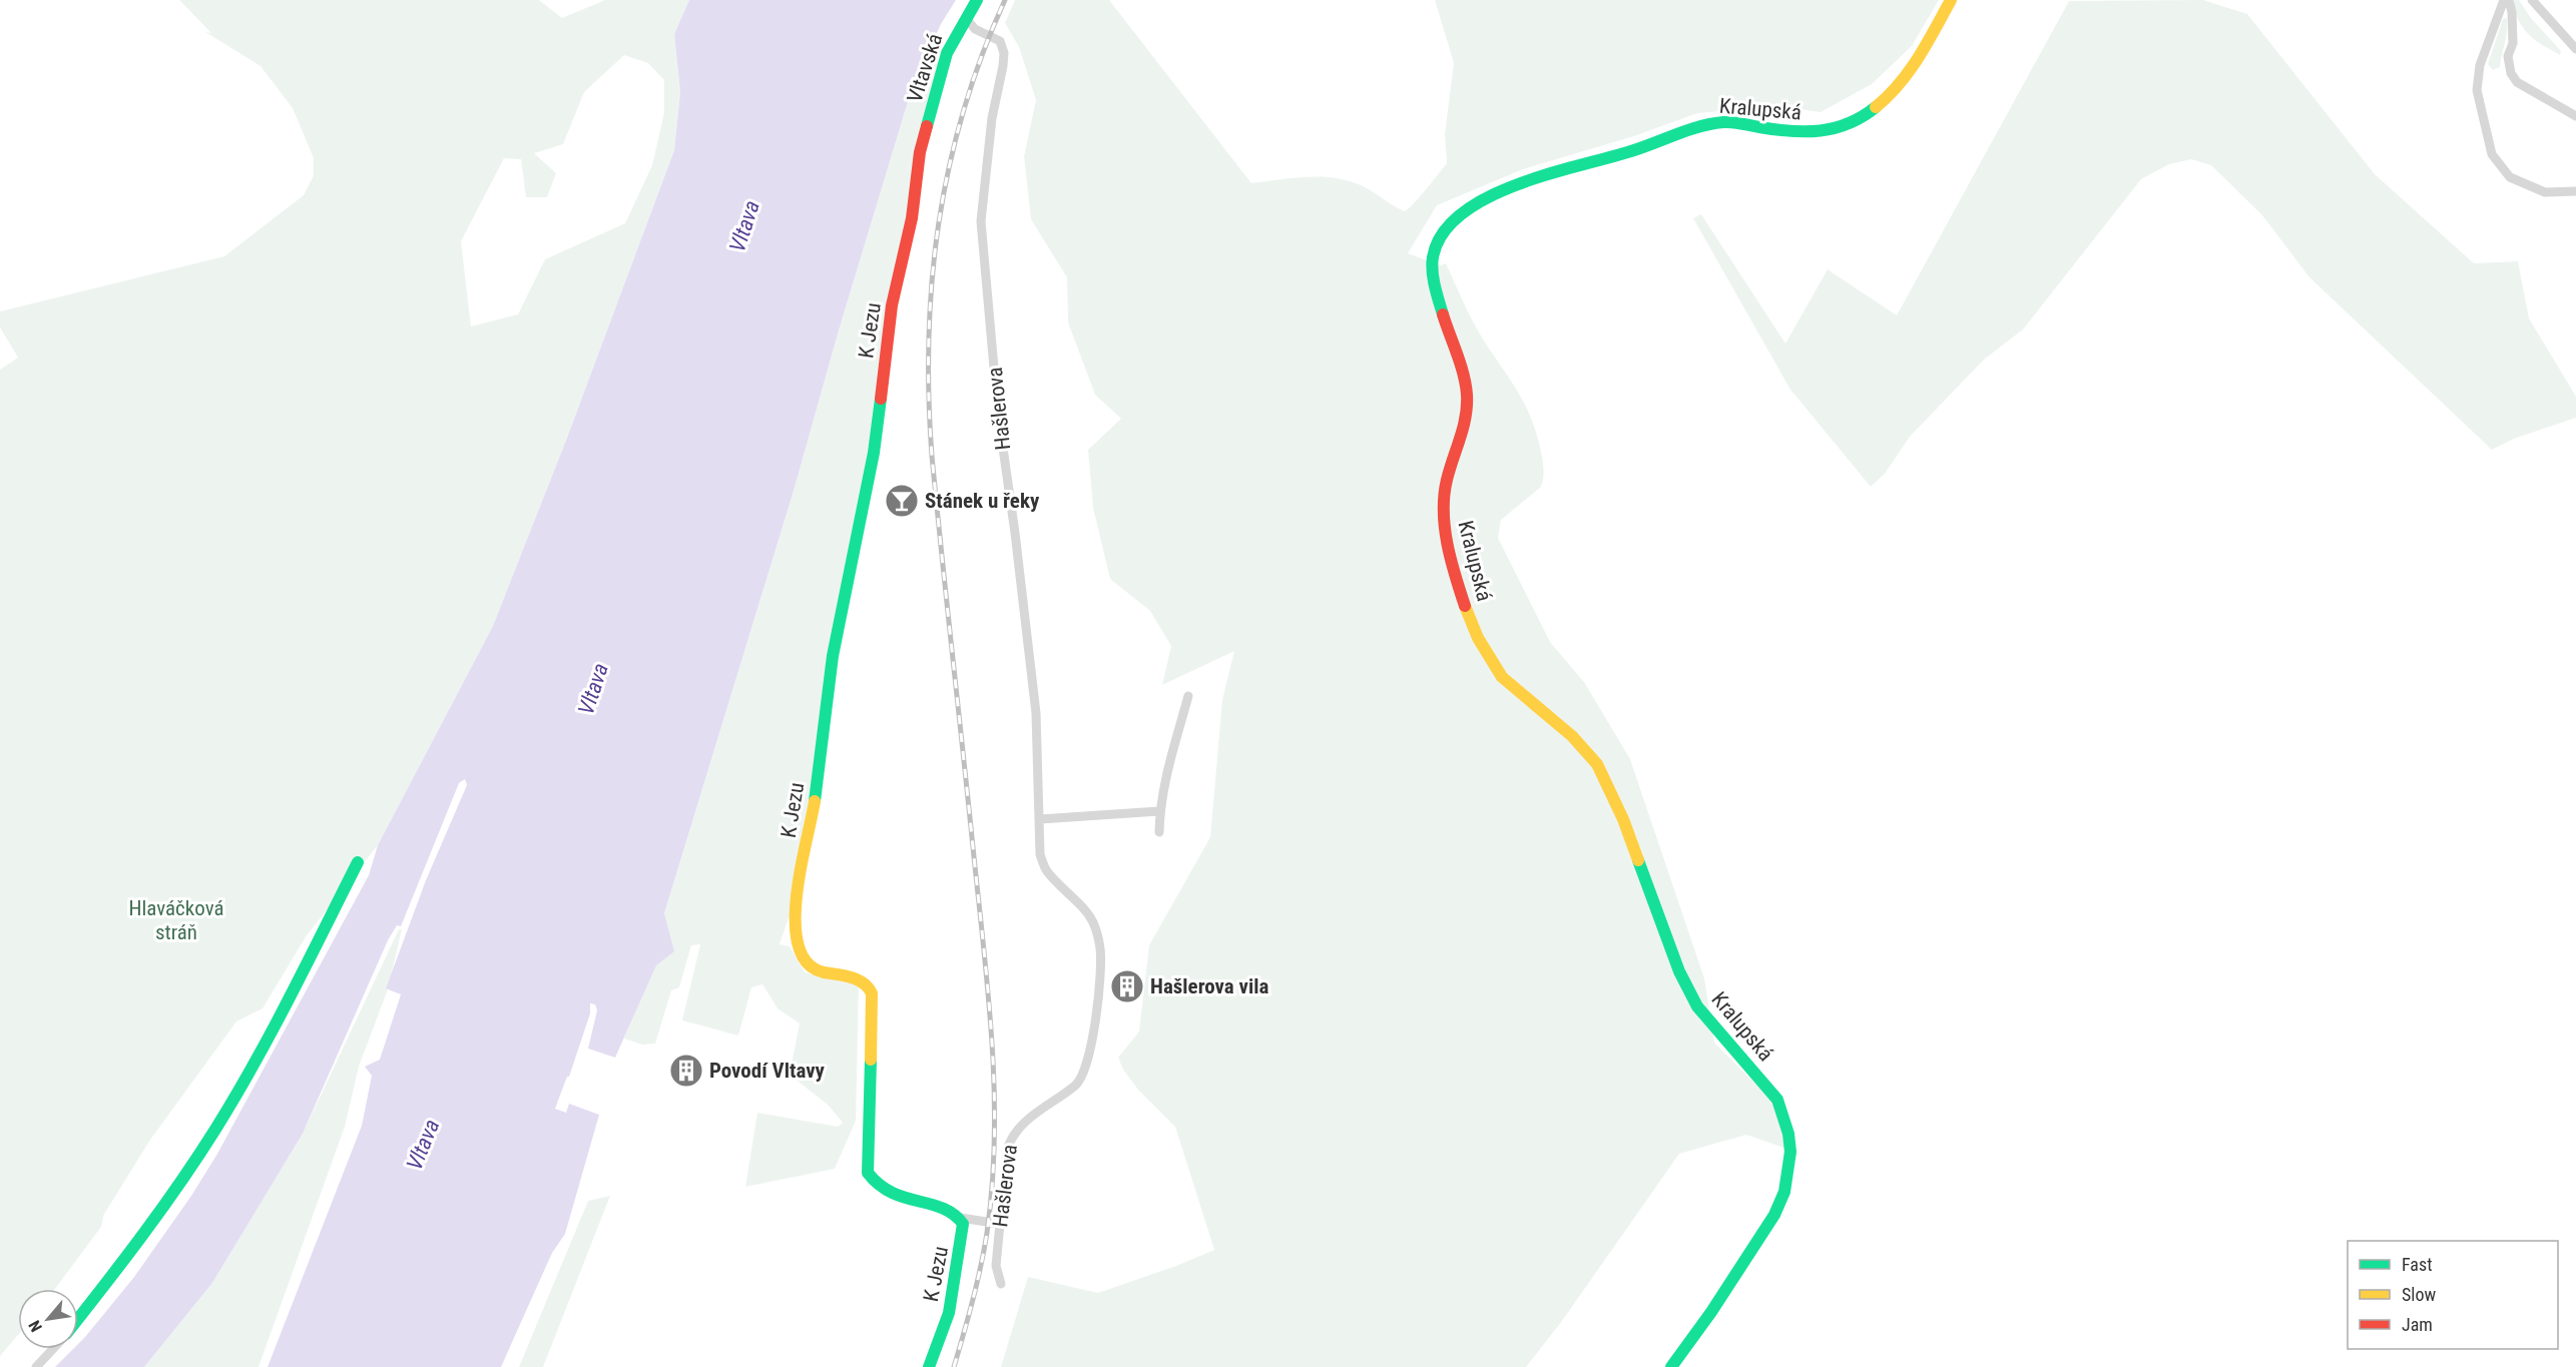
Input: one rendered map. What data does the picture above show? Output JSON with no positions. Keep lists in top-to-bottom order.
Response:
{
  "streets": {
    "street": [
      "Vltavská",
      "Kralupská",
      "K Jezu",
      "Hašlerova"
    ]
  },
  "crossings": [
    ["Vltavská", "K Jezu"],
    ["Vltavská", "Hašlerova"]
  ],
  "water": ["Vltava"],
  "parks": ["Hlaváčková stráň"],
  "places": {
    "bar": ["Stánek u řeky"],
    "building": ["Hašlerova vila", "Povodí Vltavy"]
  },
  "legend": ["Fast", "Slow", "Jam"],
  "north": "bottom left"
}
